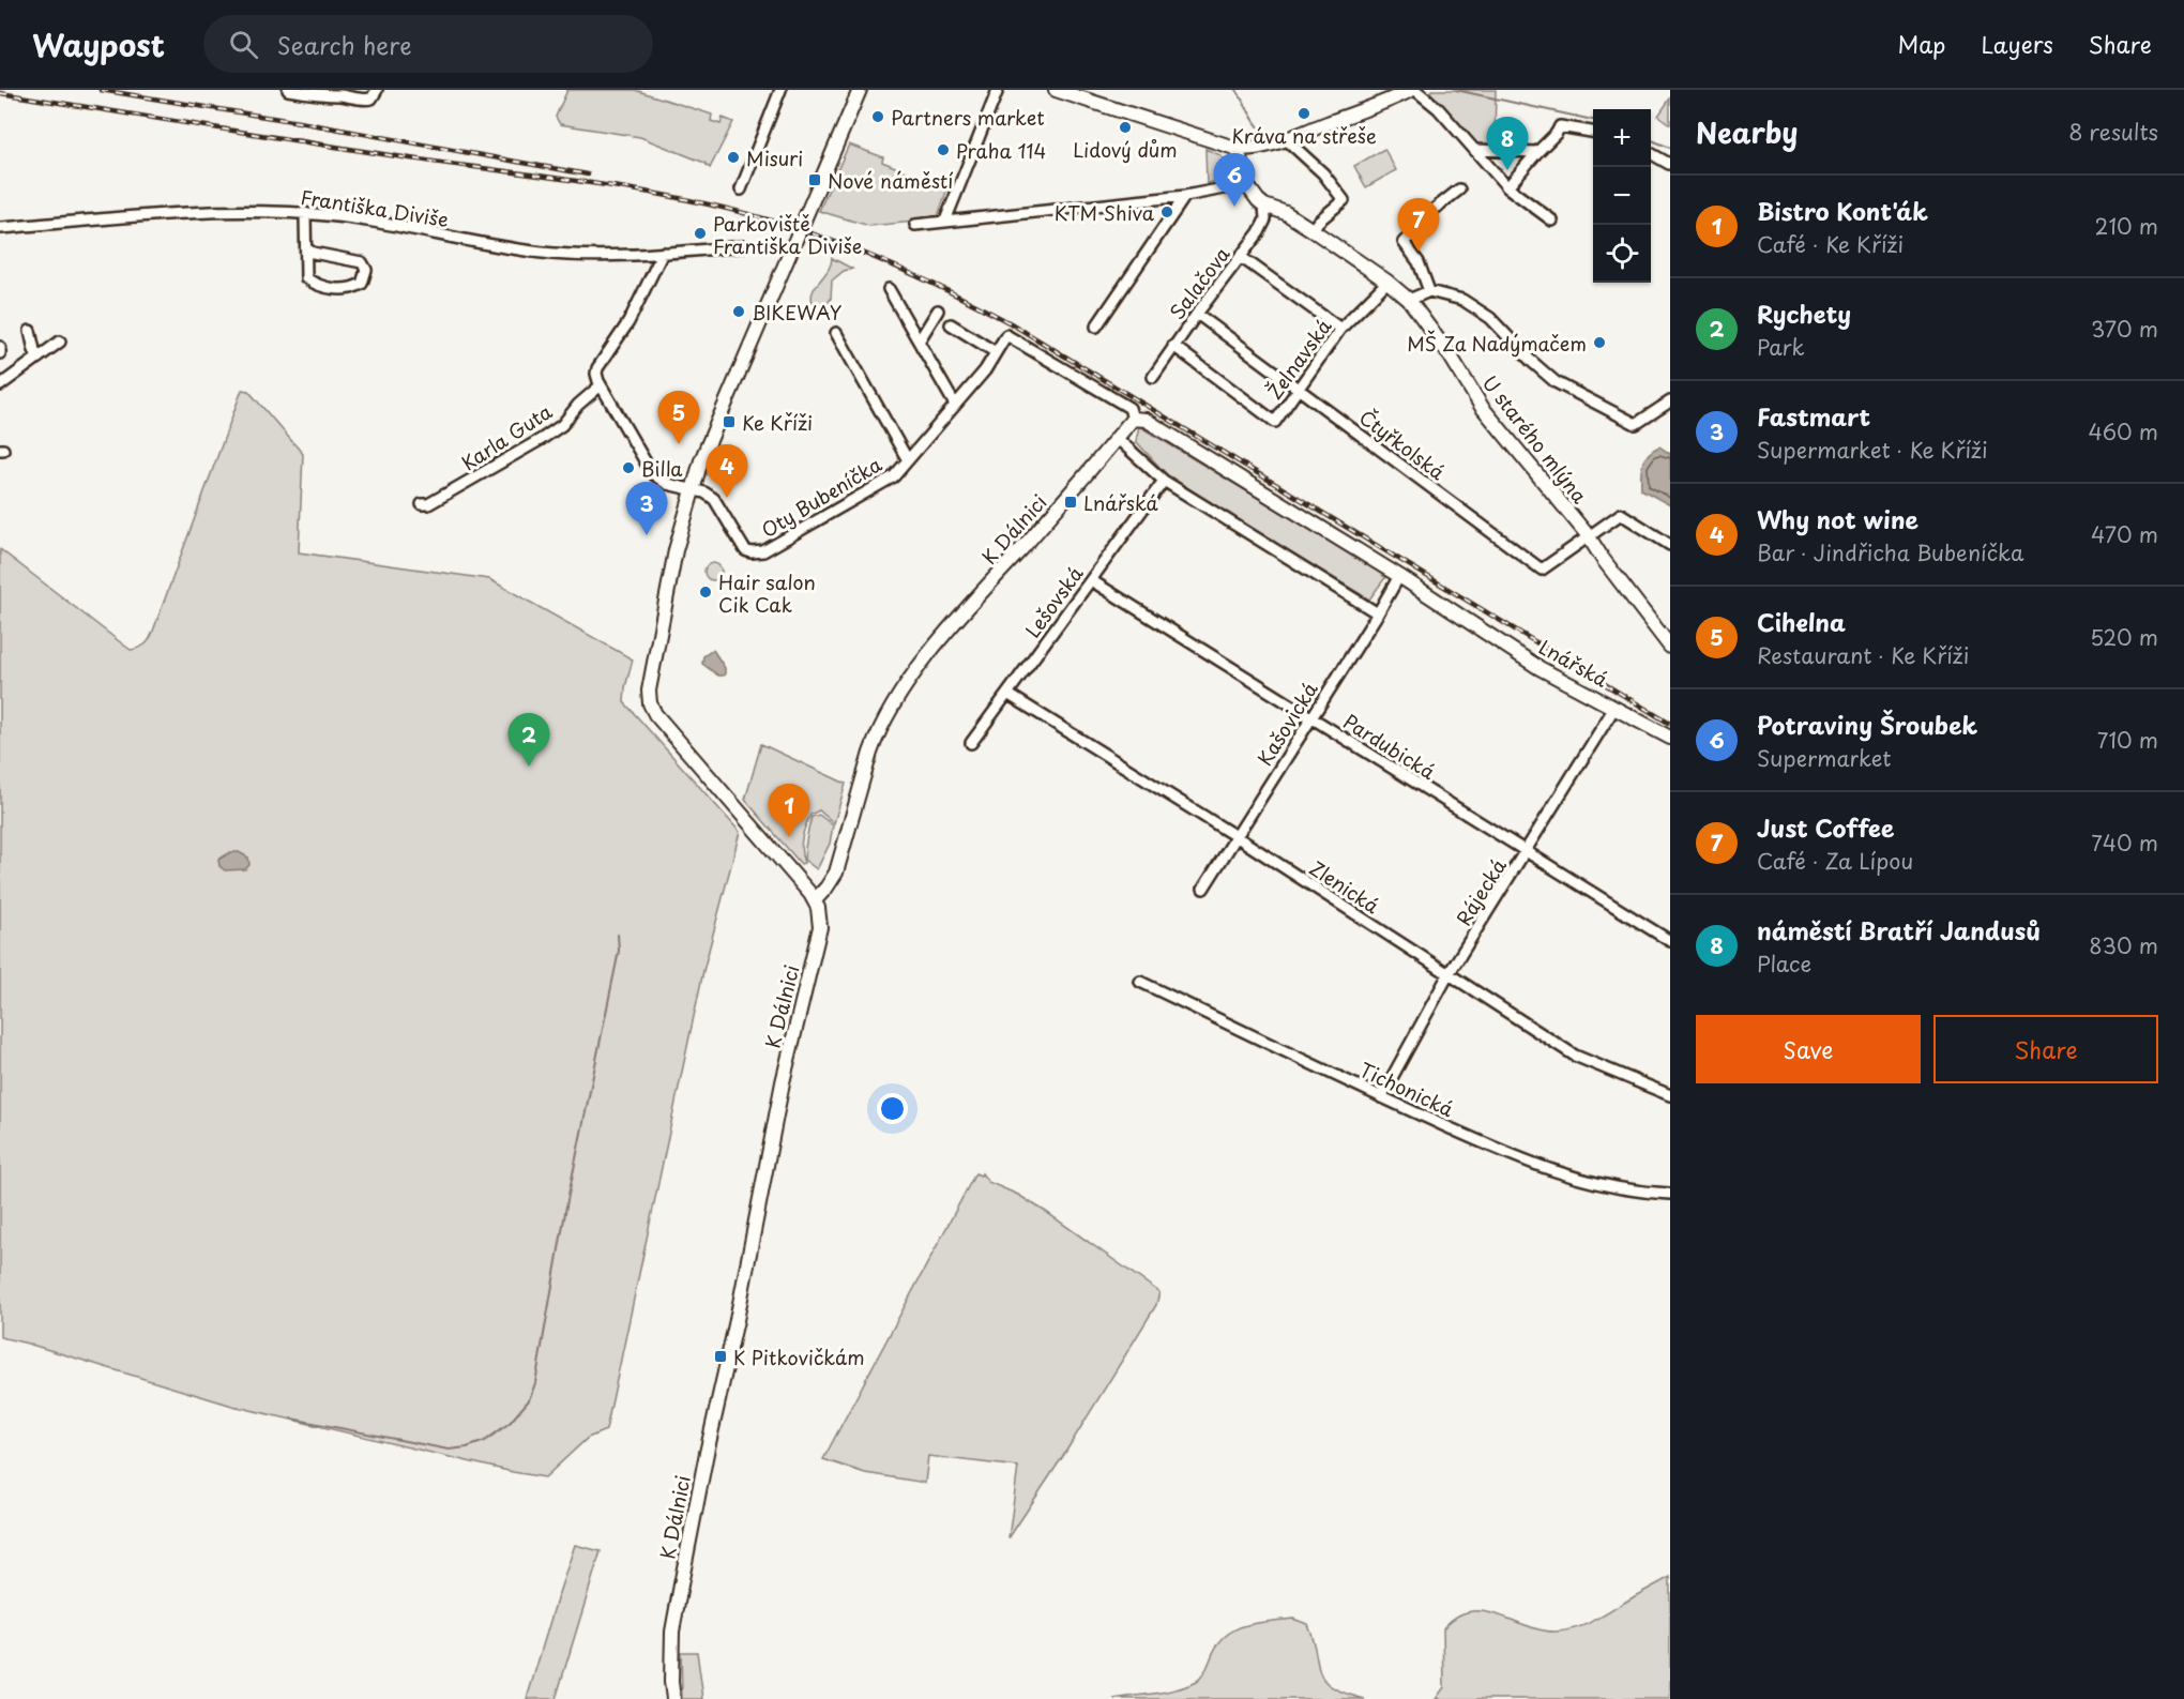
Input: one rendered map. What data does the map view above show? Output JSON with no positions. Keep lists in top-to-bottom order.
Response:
{
  "streets": {
    "street": [
      "Františka Diviše",
      "Salačova",
      "Želnavská",
      "Karla Guta",
      "U starého mlýna",
      "Čtyřkolská",
      "Oty Bubeníčka",
      "K Dálnici",
      "Lešovská",
      "Lnářská",
      "Kašovická",
      "Pardubická",
      "Zlenická",
      "Rájecká",
      "Tichonická"
    ]
  },
  "crossings": [
    ["Salačova", "Želnavská"],
    ["Salačova", "U starého mlýna"],
    ["Salačova", "Čtyřkolská"],
    ["Želnavská", "U starého mlýna"],
    ["Želnavská", "Čtyřkolská"],
    ["U starého mlýna", "Čtyřkolská"],
    ["K Dálnici", "Lnářská"],
    ["Lešovská", "Pardubická"],
    ["Lešovská", "Zlenická"],
    ["Lnářská", "Kašovická"],
    ["Lnářská", "Rájecká"],
    ["Kašovická", "Pardubická"],
    ["Kašovická", "Zlenická"],
    ["Pardubická", "Rájecká"],
    ["Zlenická", "Rájecká"],
    ["Rájecká", "Tichonická"]
  ],
  "places": {
    "other": [
      "Kráva na střeše",
      "Partners market",
      "Lidový dům",
      "Praha 114",
      "Misuri",
      "KTM Shiva",
      "Parkoviště Františka Diviše",
      "BIKEWAY",
      "MŠ Za Nadýmačem",
      "Billa",
      "Hair salon Cik Cak"
    ],
    "transit": [
      "Nové náměstí",
      "Ke Kříži",
      "Lnářská",
      "K Pitkovičkám"
    ]
  },
  "page": {
    "header": "Waypost",
    "search": "Search here",
    "nav": ["Map", "Layers", "Share"],
    "heading": ["Nearby", "8 results"],
    "map_buttons": ["+", "−"],
    "pins": [
      "8",
      "6",
      "7",
      "5",
      "4",
      "3",
      "2",
      "1"
    ],
    "list": [
      {
        "mark": "1",
        "name": "Bistro Kont'ák",
        "note": "Café · Ke Kříži",
        "value": "210 m"
      },
      {
        "mark": "2",
        "name": "Rychety",
        "note": "Park",
        "value": "370 m"
      },
      {
        "mark": "3",
        "name": "Fastmart",
        "note": "Supermarket · Ke Kříži",
        "value": "460 m"
      },
      {
        "mark": "4",
        "name": "Why not wine",
        "note": "Bar · Jindřicha Bubeníčka",
        "value": "470 m"
      },
      {
        "mark": "5",
        "name": "Cihelna",
        "note": "Restaurant · Ke Kříži",
        "value": "520 m"
      },
      {
        "mark": "6",
        "name": "Potraviny Šroubek",
        "note": "Supermarket",
        "value": "710 m"
      },
      {
        "mark": "7",
        "name": "Just Coffee",
        "note": "Café · Za Lípou",
        "value": "740 m"
      },
      {
        "mark": "8",
        "name": "náměstí Bratří Jandusů",
        "note": "Place",
        "value": "830 m"
      }
    ],
    "buttons": ["Save", "Share"]
  }
}
